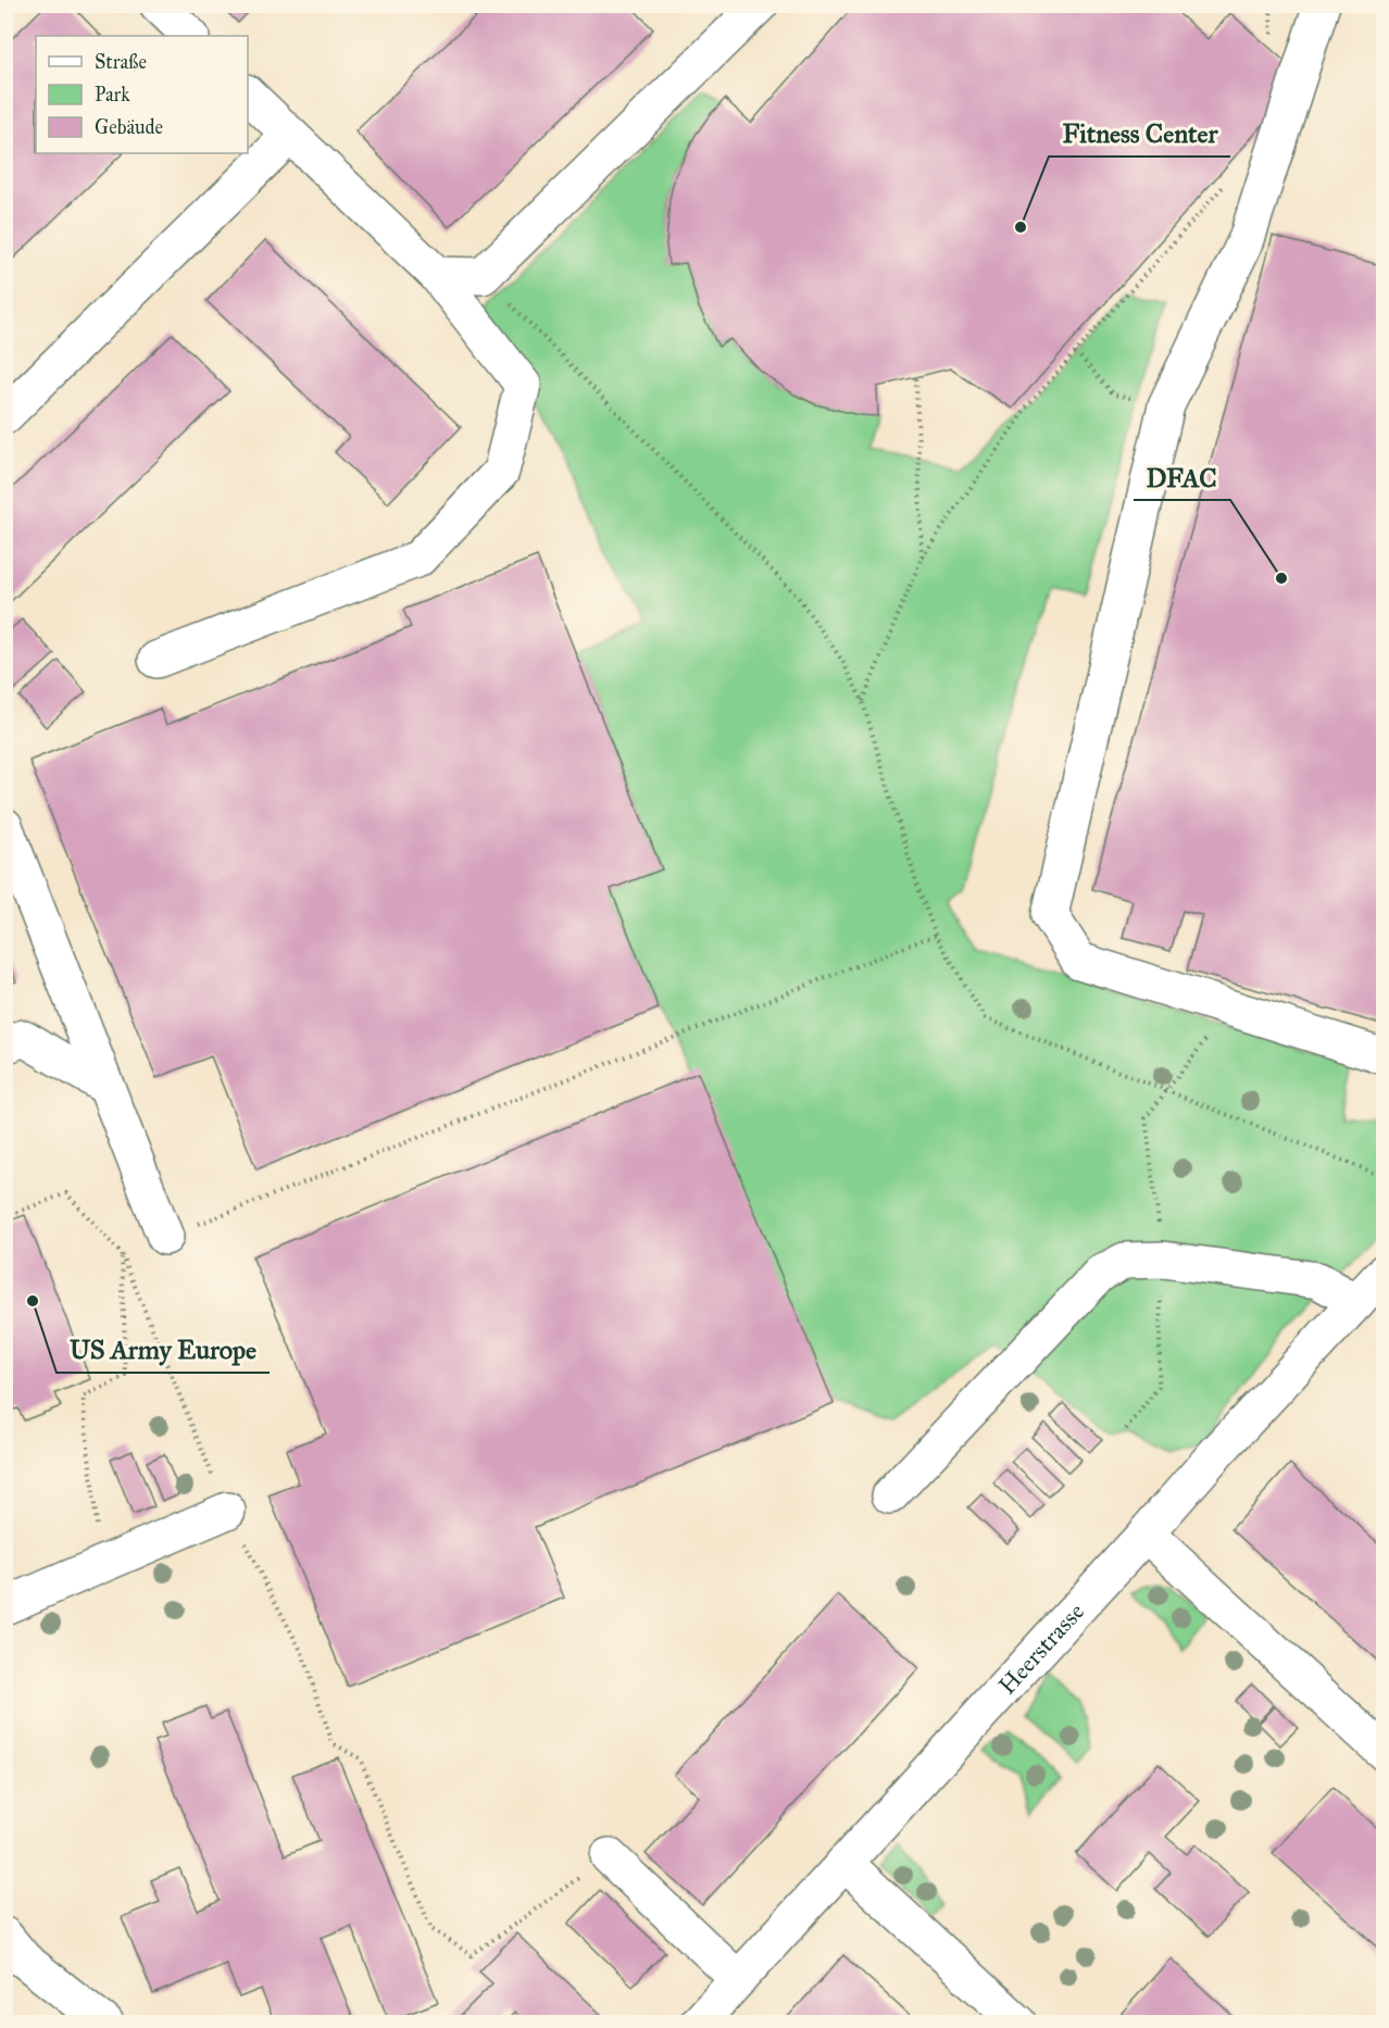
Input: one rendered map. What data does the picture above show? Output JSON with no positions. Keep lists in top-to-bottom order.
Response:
{
  "streets": {
    "street": ["Heerstrasse"]
  },
  "places": ["Fitness Center", "DFAC", "US Army Europe"],
  "legend": ["Straße", "Park", "Gebäude"]
}
